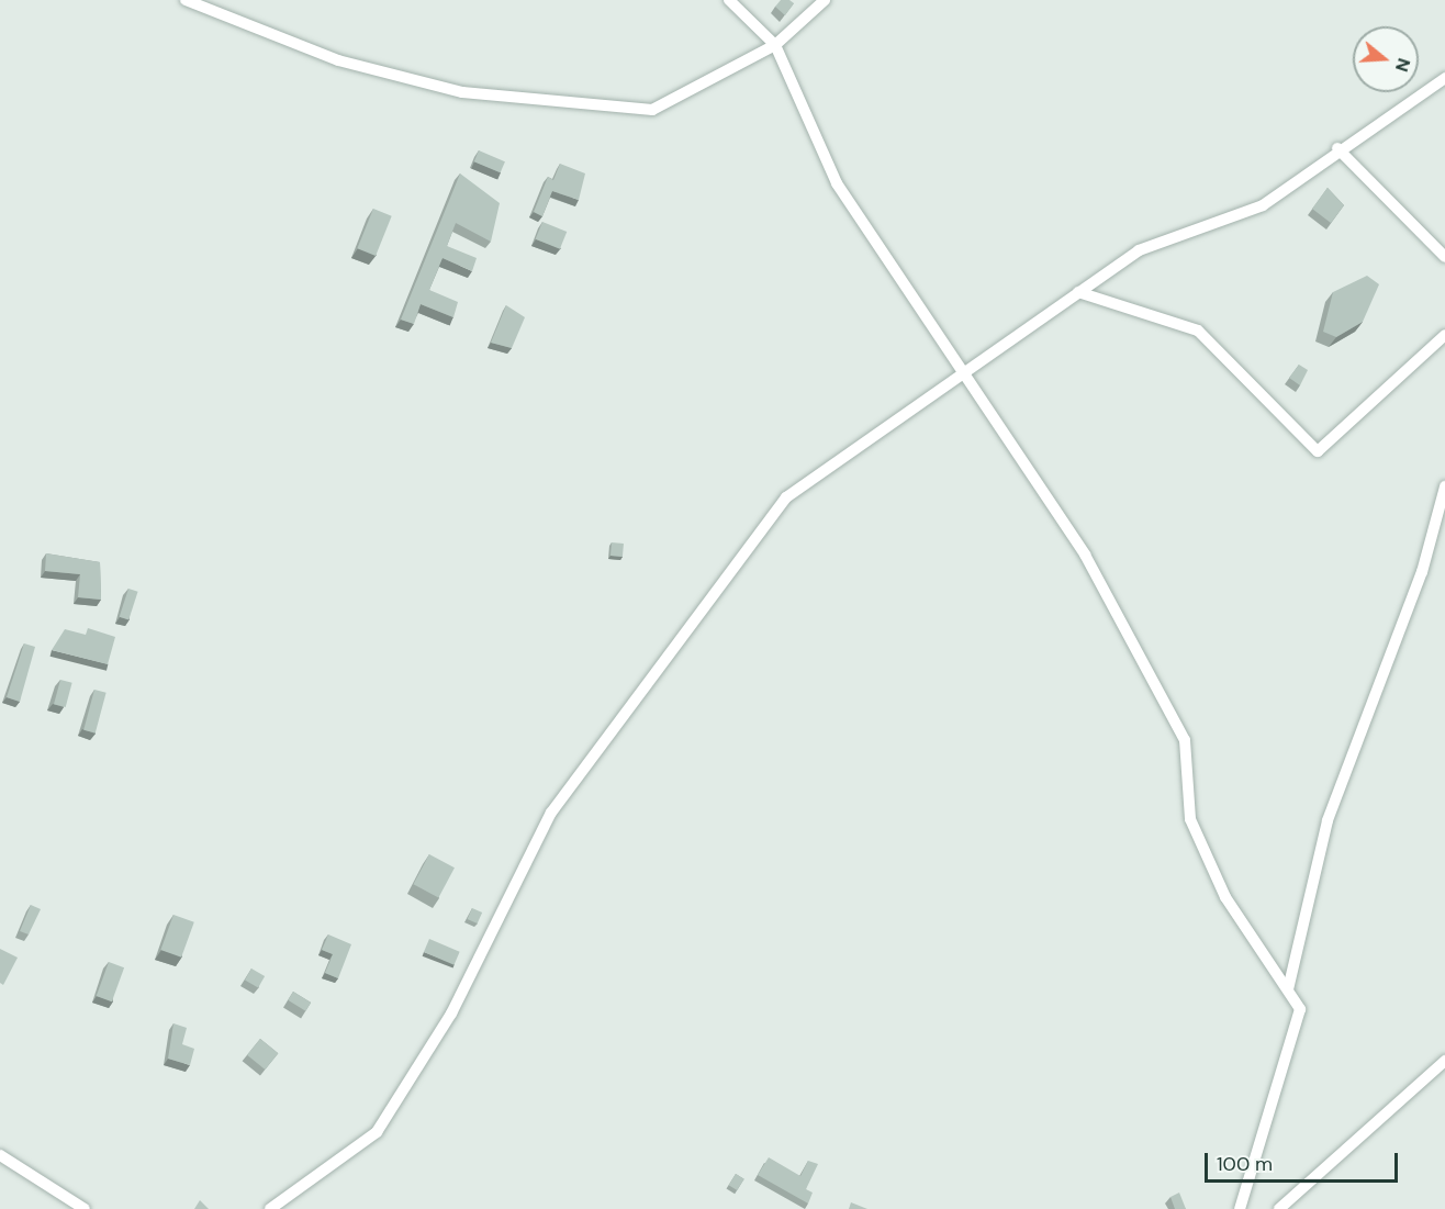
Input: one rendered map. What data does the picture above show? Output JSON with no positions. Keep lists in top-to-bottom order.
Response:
{
  "scale_bar": "100 m",
  "north": "right"
}
